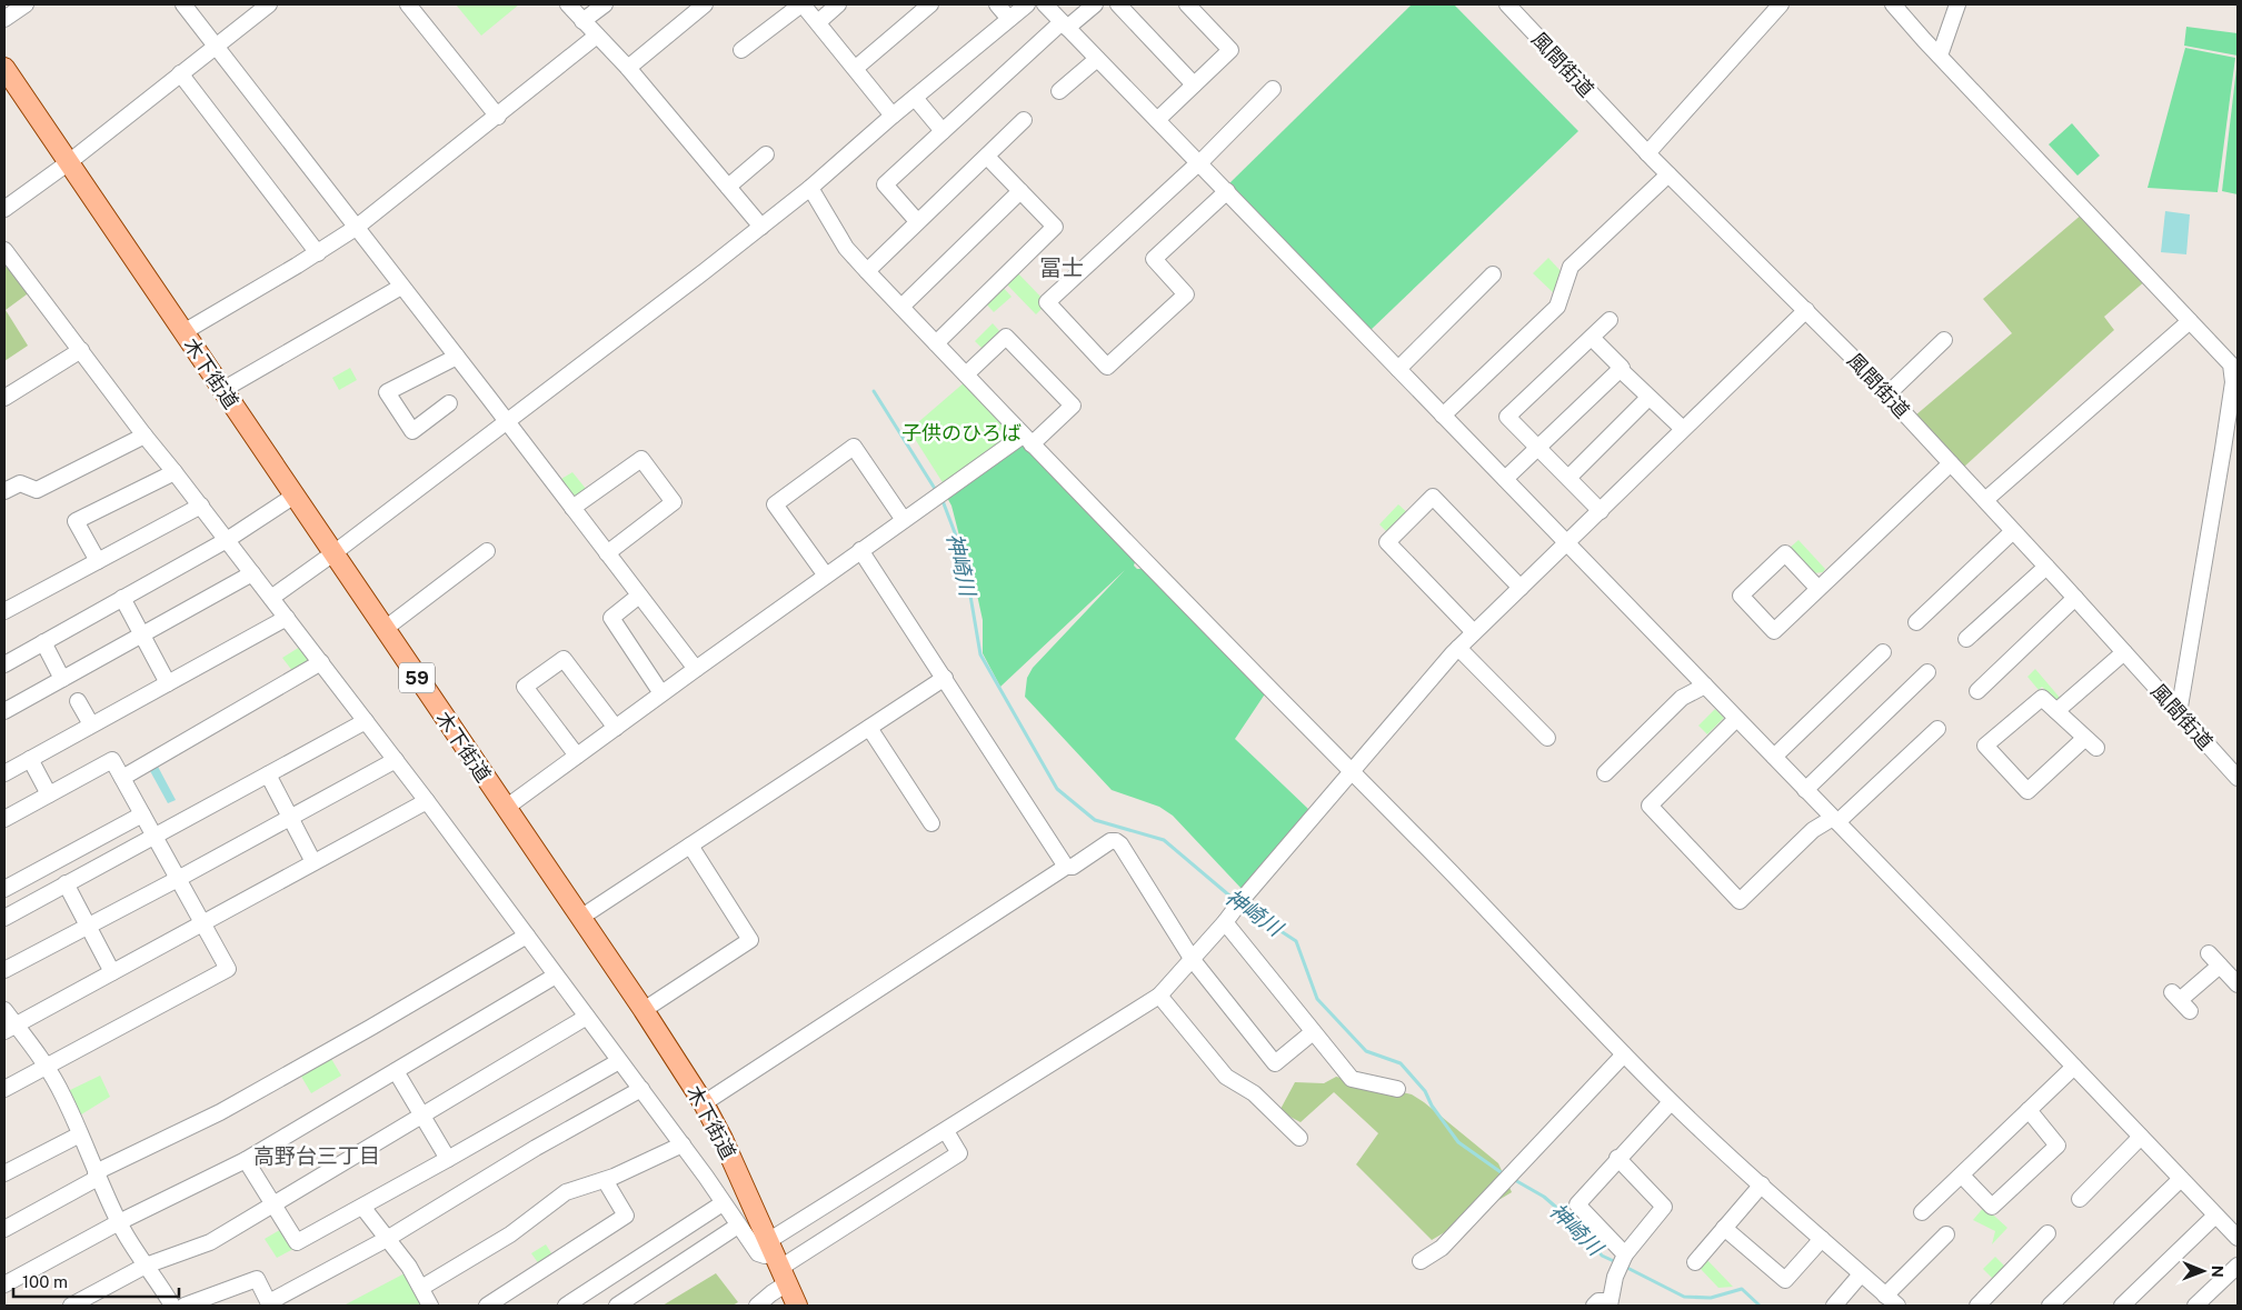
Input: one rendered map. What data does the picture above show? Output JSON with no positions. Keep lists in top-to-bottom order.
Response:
{
  "streets": {
    "main road": ["木下街道", "59"],
    "street": ["風間街道"]
  },
  "districts": ["冨士", "高野台三丁目"],
  "water": ["神崎川"],
  "parks": ["子供のひろば"],
  "scale_bar": "100 m",
  "north": "right"
}
